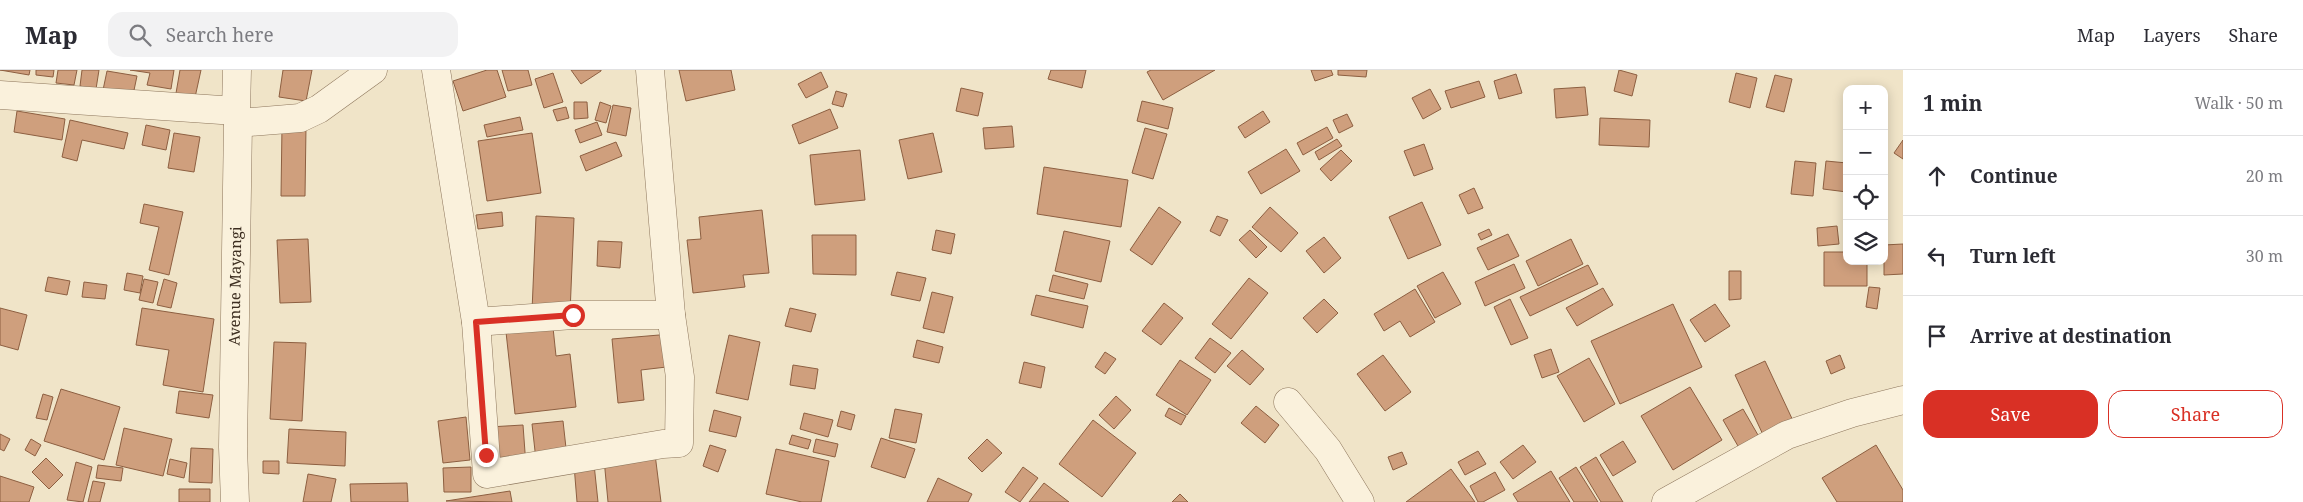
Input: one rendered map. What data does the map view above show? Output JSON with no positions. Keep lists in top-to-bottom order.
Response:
{
  "streets": {
    "street": ["Avenue Mayangi"]
  },
  "page": {
    "header": "Map",
    "search": "Search here",
    "nav": ["Map", "Layers", "Share"],
    "heading": ["1 min", "Walk · 50 m"],
    "map_buttons": ["+", "−"],
    "list": [
      ["Continue", "20 m"],
      ["Turn left", "30 m"],
      "Arrive at destination"
    ],
    "buttons": ["Save", "Share"]
  }
}
